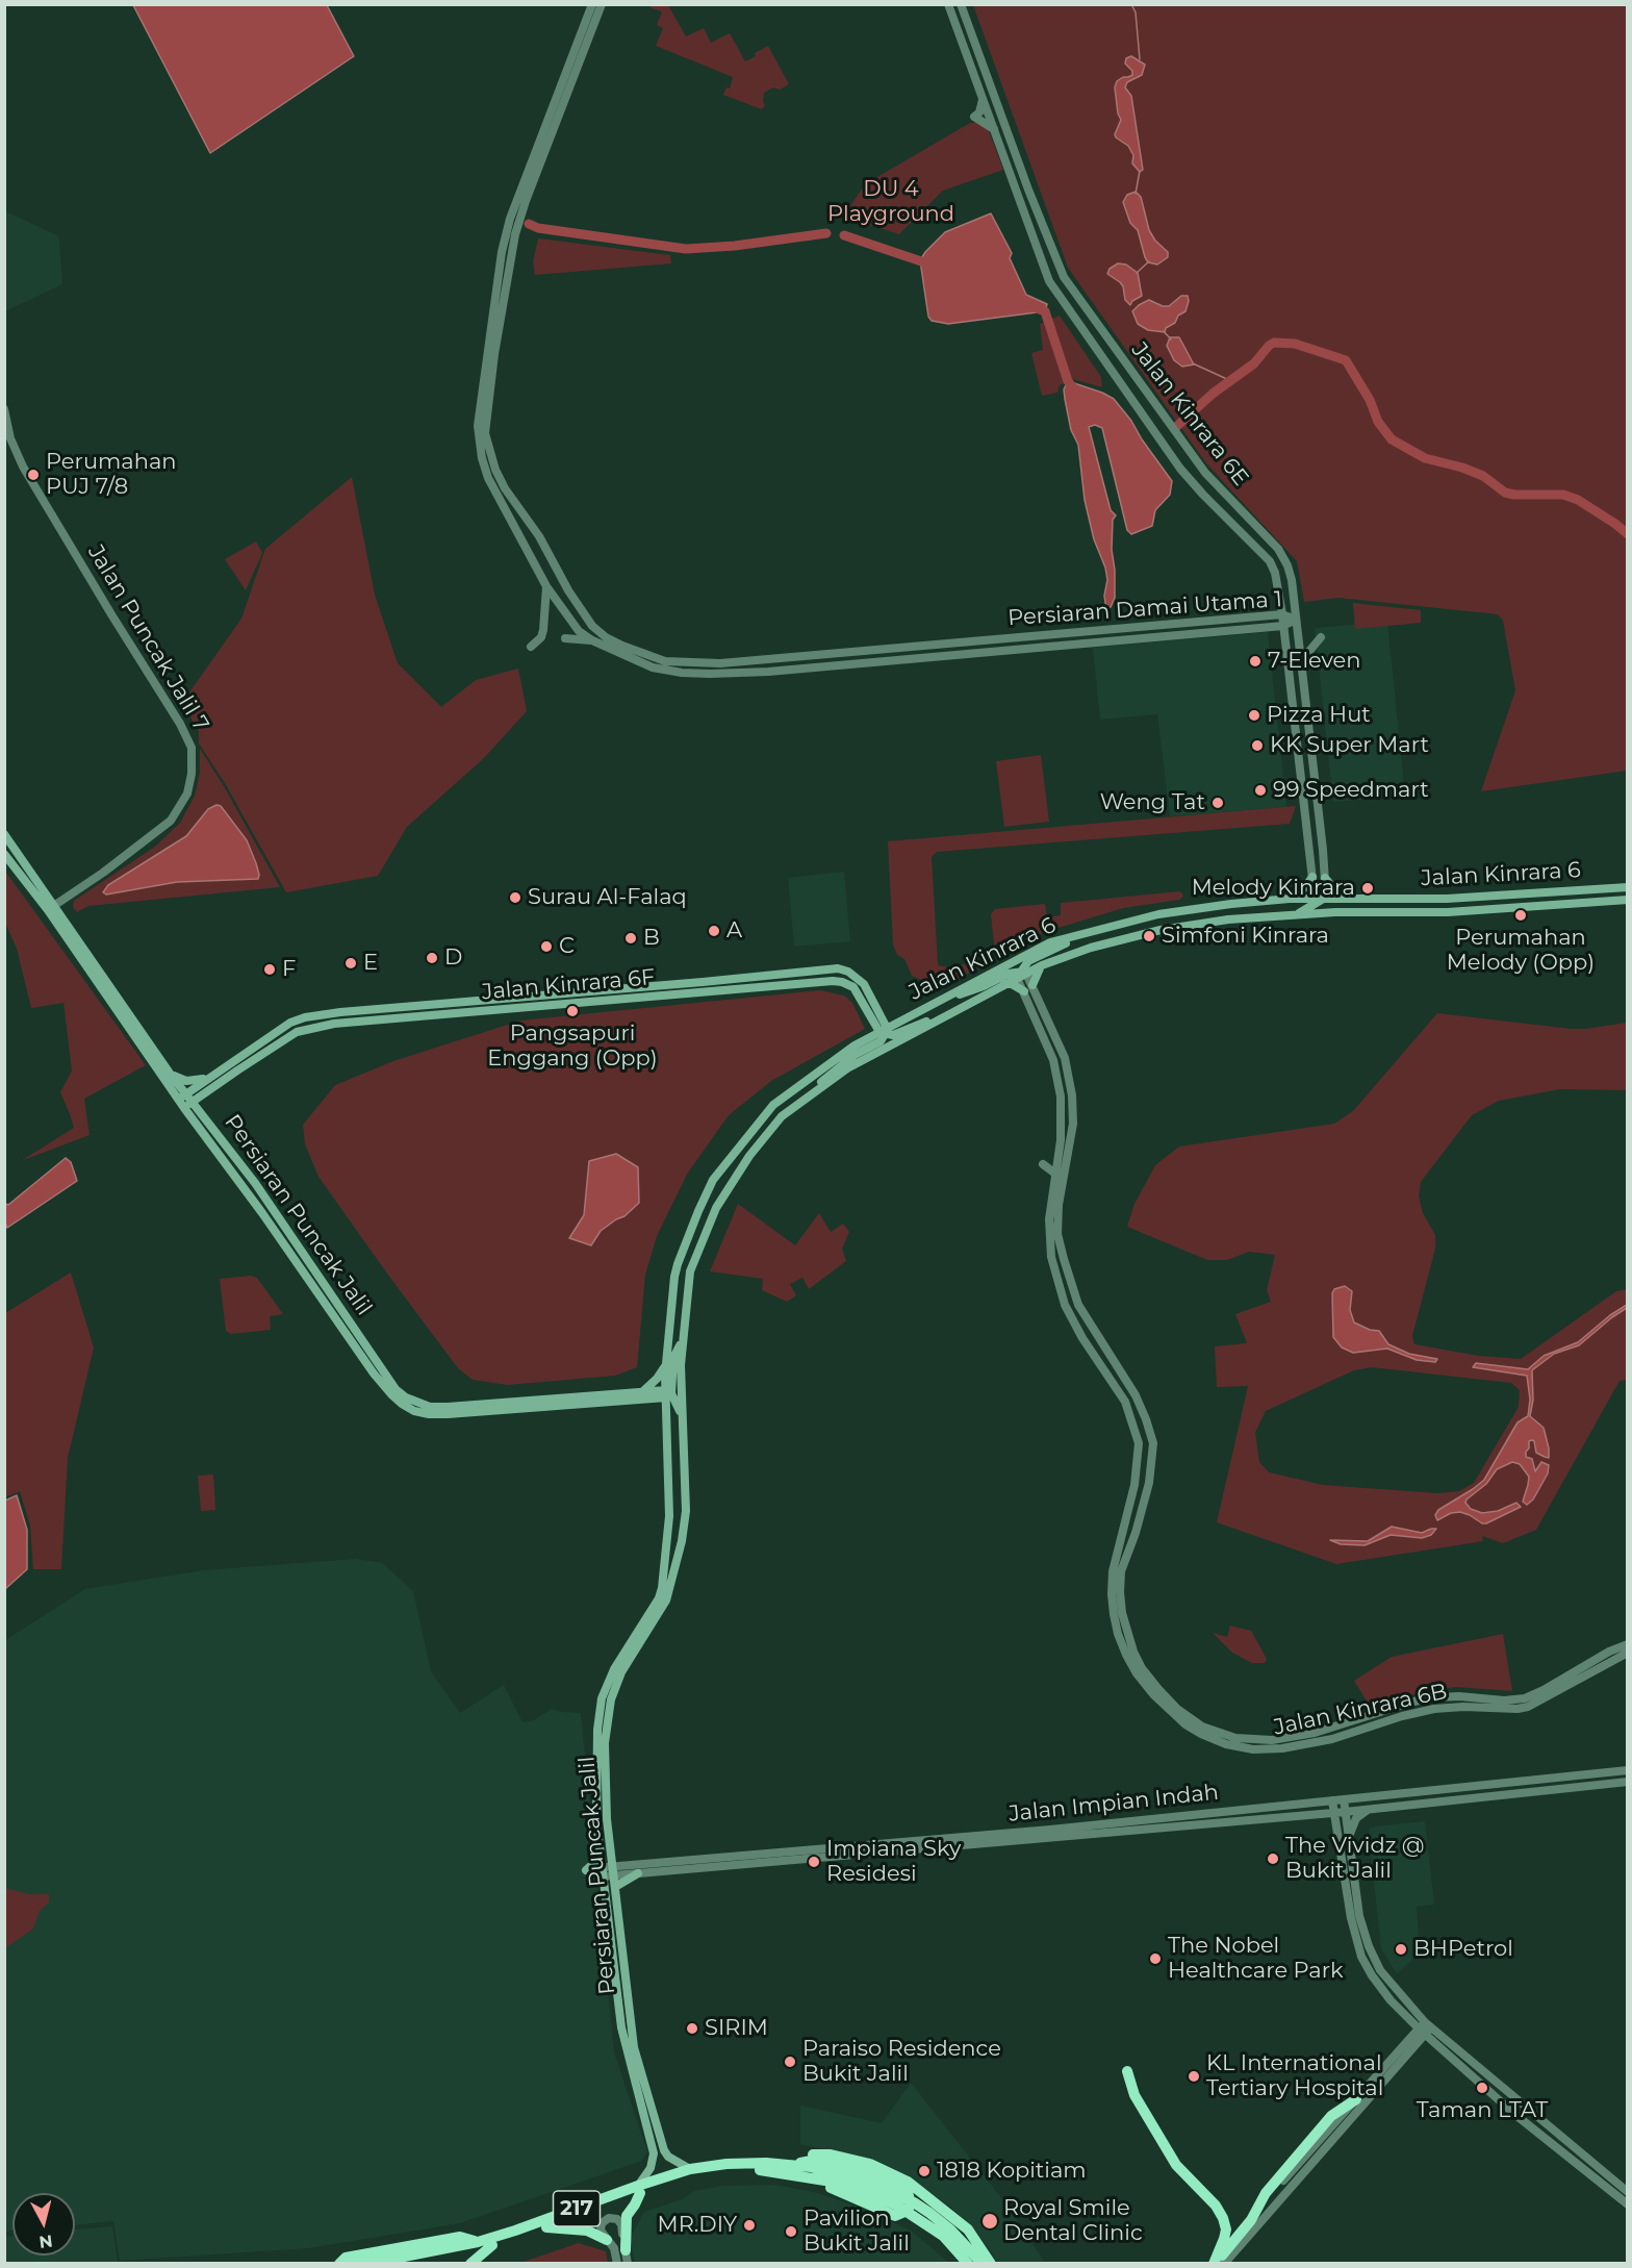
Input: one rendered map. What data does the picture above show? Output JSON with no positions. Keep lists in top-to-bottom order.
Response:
{
  "streets": {
    "highway": ["217"],
    "main road": ["Jalan Kinrara 6", "Jalan Kinrara 6F", "Persiaran Puncak Jalil"],
    "street": [
      "Jalan Kinrara 6E",
      "Persiaran Damai Utama 1",
      "Jalan Puncak Jalil 7",
      "Jalan Kinrara 6B",
      "Jalan Impian Indah"
    ]
  },
  "crossings": [
    ["Jalan Kinrara 6E", "Persiaran Damai Utama 1"],
    ["Jalan Kinrara 6E", "Jalan Kinrara 6"],
    ["Jalan Puncak Jalil 7", "Persiaran Puncak Jalil"],
    ["Jalan Kinrara 6", "Jalan Kinrara 6F"],
    ["Jalan Kinrara 6", "Persiaran Puncak Jalil"],
    ["Jalan Kinrara 6", "Jalan Kinrara 6B"],
    ["Jalan Kinrara 6F", "Persiaran Puncak Jalil"],
    ["Persiaran Puncak Jalil", "Jalan Impian Indah"],
    ["Persiaran Puncak Jalil", "217"]
  ],
  "parks": ["DU 4 Playground"],
  "places": [
    "Perumahan PUJ 7/8",
    "7-Eleven",
    "Pizza Hut",
    "KK Super Mart",
    "99 Speedmart",
    "Weng Tat",
    "Melody Kinrara",
    "Surau Al-Falaq",
    "Perumahan Melody (Opp)",
    "A",
    "Simfoni Kinrara",
    "B",
    "C",
    "D",
    "E",
    "F",
    "Pangsapuri Enggang (Opp)",
    "The Vividz @ Bukit Jalil",
    "Impiana Sky Residesi",
    "BHPetrol",
    "The Nobel Healthcare Park",
    "SIRIM",
    "Paraiso Residence Bukit Jalil",
    "KL International Tertiary Hospital",
    "Taman LTAT",
    "1818 Kopitiam",
    "Royal Smile Dental Clinic",
    "MR.DIY",
    "Pavilion Bukit Jalil"
  ],
  "north": "bottom"
}
